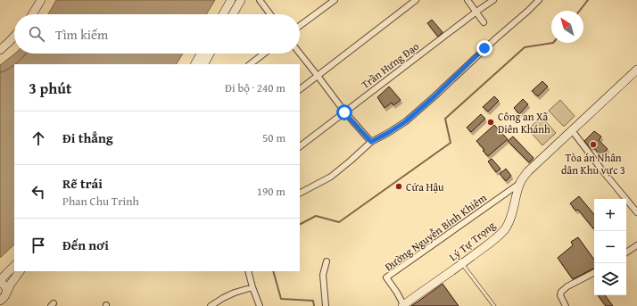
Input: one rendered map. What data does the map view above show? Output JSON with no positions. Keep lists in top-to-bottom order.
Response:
{
  "streets": {
    "street": ["Trần Hưng Đạo", "Đường Nguyễn Bỉnh Khiêm", "Lý Tự Trọng"]
  },
  "crossings": [
    ["Đường Nguyễn Bỉnh Khiêm", "Lý Tự Trọng"]
  ],
  "places": ["Công an Xã Diên Khánh", "Tòa án Nhân dân Khu vực 3", "Cửa Hậu"],
  "north": "top left",
  "page": {
    "search": "Tìm kiếm",
    "heading": ["3 phút", "Đi bộ · 240 m"],
    "list": [
      ["Đi thẳng", "50 m"],
      ["Rẽ trái", "Phan Chu Trinh", "190 m"],
      "Đến nơi"
    ],
    "map_buttons": ["+", "−"]
  }
}
